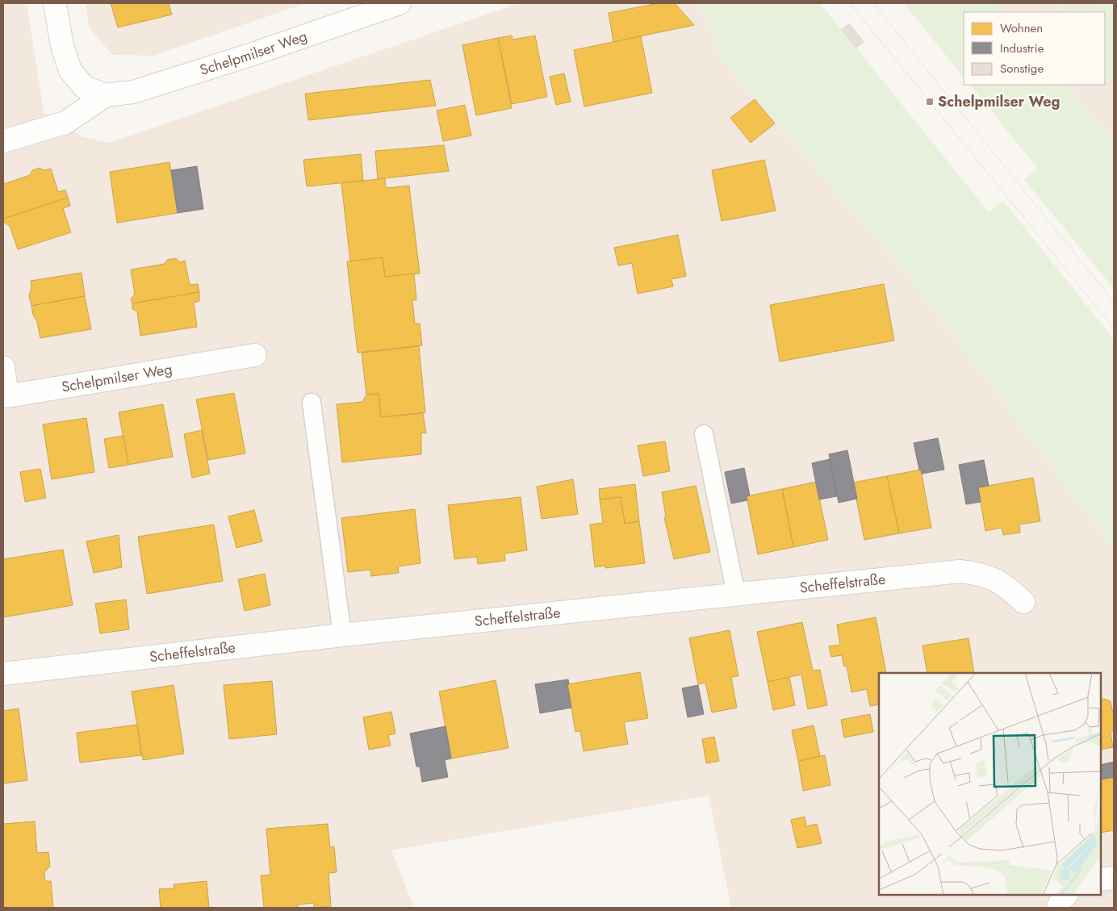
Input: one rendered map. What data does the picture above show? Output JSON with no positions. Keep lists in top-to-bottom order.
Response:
{
  "streets": {
    "street": ["Schelpmilser Weg", "Scheffelstraße"]
  },
  "places": {
    "transit": ["Schelpmilser Weg"]
  },
  "legend": ["Wohnen", "Industrie", "Sonstige"]
}
